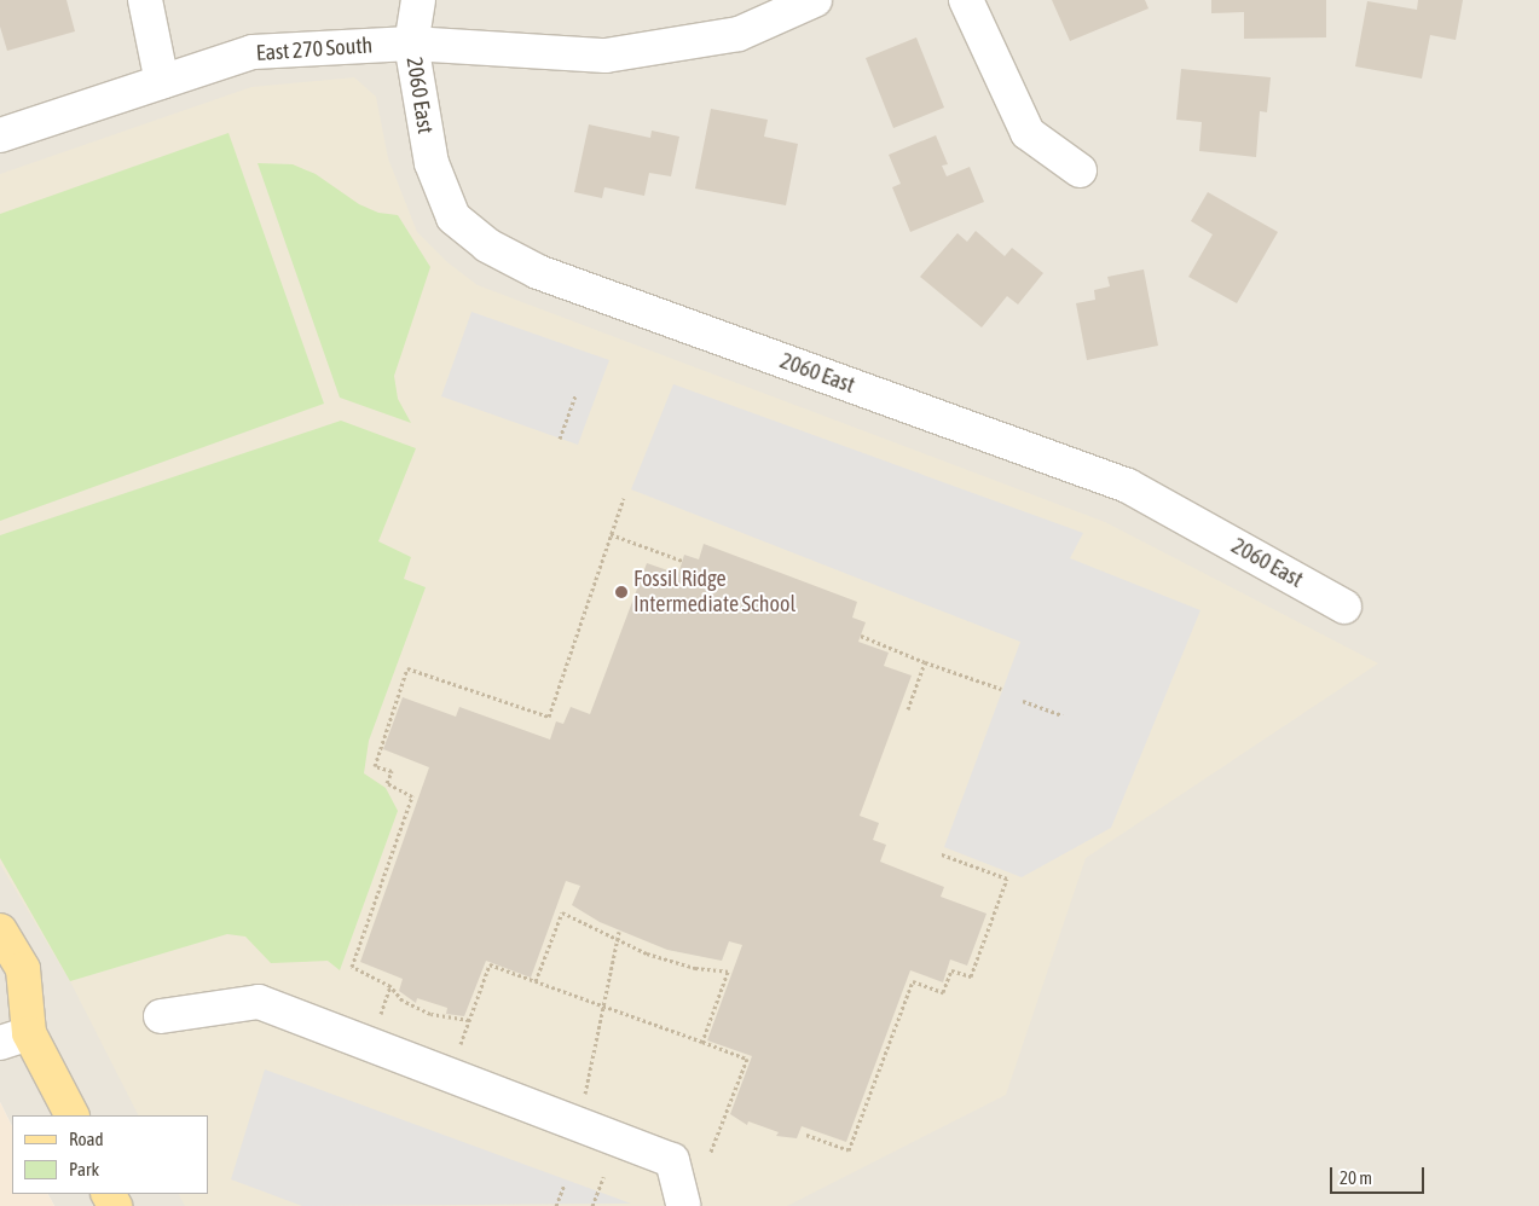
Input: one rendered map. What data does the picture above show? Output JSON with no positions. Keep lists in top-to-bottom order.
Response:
{
  "streets": {
    "street": ["East 270 South", "2060 East"]
  },
  "crossings": [
    ["East 270 South", "2060 East"]
  ],
  "places": ["Fossil Ridge Intermediate School"],
  "legend": ["Road", "Park"],
  "scale_bar": "20 m"
}
